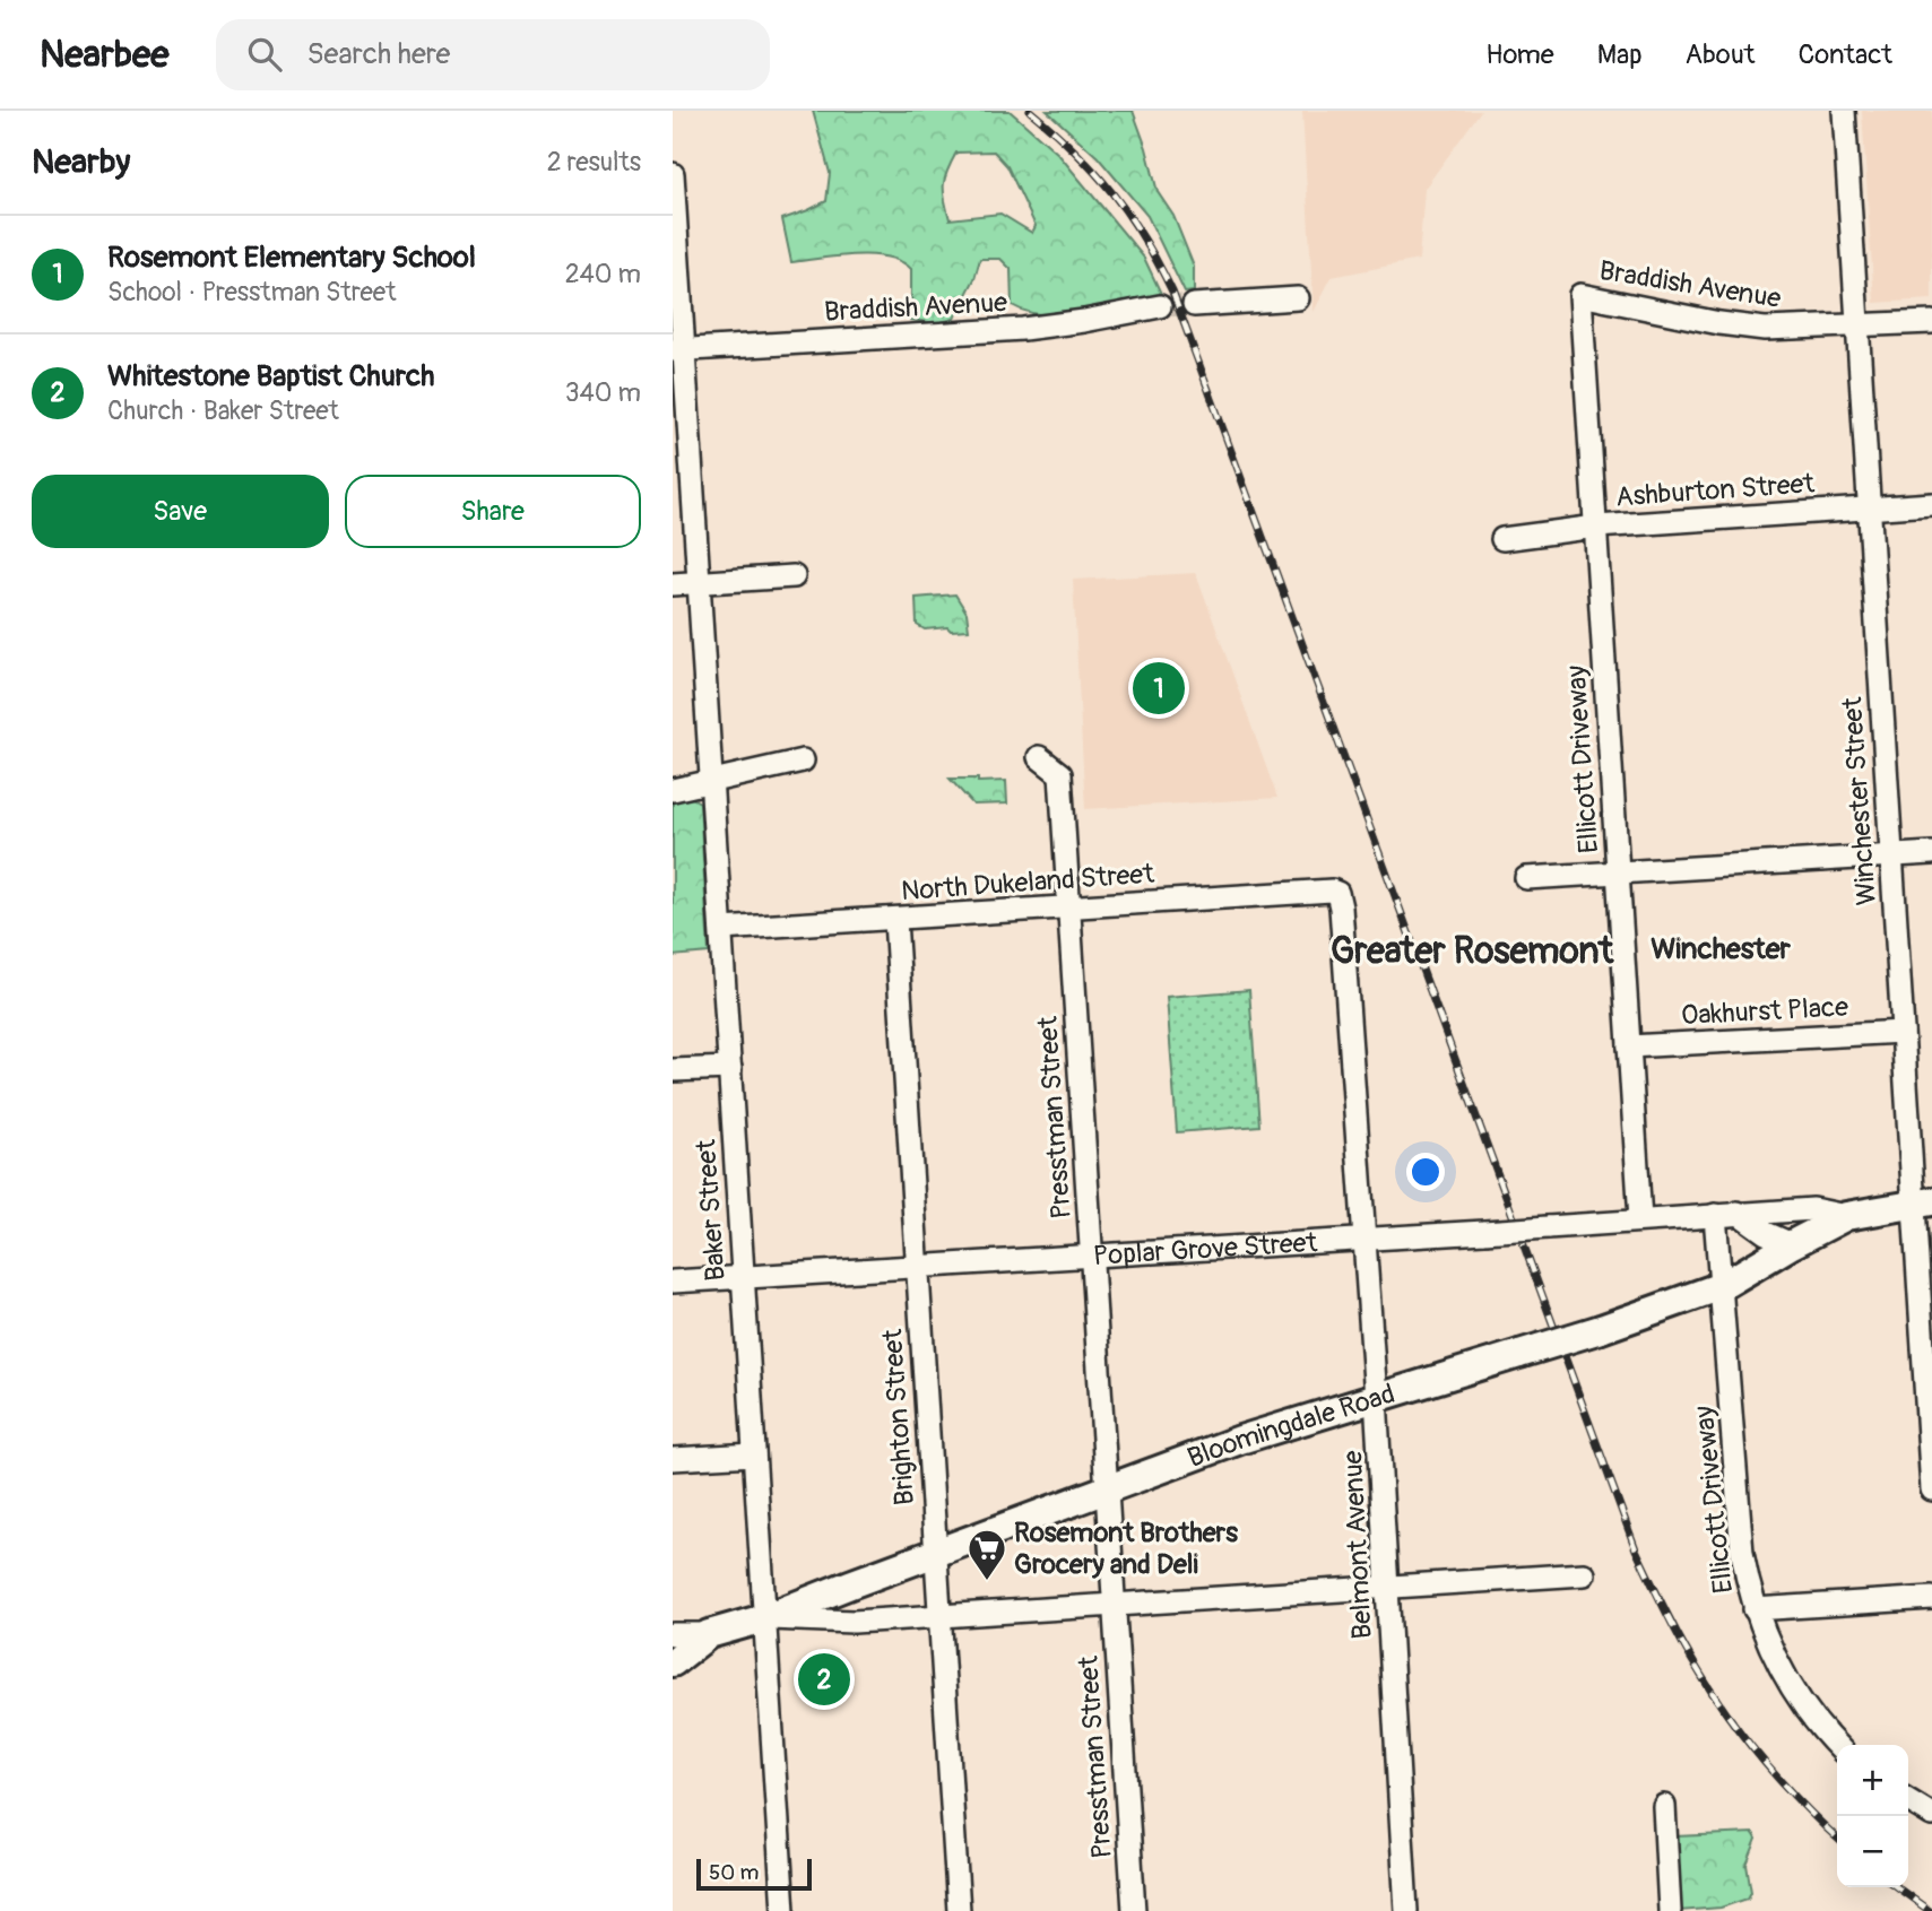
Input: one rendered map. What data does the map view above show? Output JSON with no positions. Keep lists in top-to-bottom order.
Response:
{
  "streets": {
    "main road": ["Bloomingdale Road"],
    "street": [
      "Braddish Avenue",
      "Ashburton Street",
      "Ellicott Driveway",
      "Winchester Street",
      "North Dukeland Street",
      "Oakhurst Place",
      "Presstman Street",
      "Baker Street",
      "Poplar Grove Street",
      "Brighton Street",
      "Belmont Avenue"
    ]
  },
  "crossings": [
    ["Braddish Avenue", "Ellicott Driveway"],
    ["Braddish Avenue", "Winchester Street"],
    ["Braddish Avenue", "Baker Street"],
    ["Ashburton Street", "Ellicott Driveway"],
    ["Ashburton Street", "Winchester Street"],
    ["Ellicott Driveway", "Oakhurst Place"],
    ["Ellicott Driveway", "Poplar Grove Street"],
    ["Ellicott Driveway", "Bloomingdale Road"],
    ["Winchester Street", "Oakhurst Place"],
    ["Winchester Street", "Bloomingdale Road"],
    ["North Dukeland Street", "Presstman Street"],
    ["North Dukeland Street", "Baker Street"],
    ["North Dukeland Street", "Brighton Street"],
    ["North Dukeland Street", "Belmont Avenue"],
    ["Presstman Street", "Poplar Grove Street"],
    ["Presstman Street", "Bloomingdale Road"],
    ["Baker Street", "Poplar Grove Street"],
    ["Baker Street", "Bloomingdale Road"],
    ["Poplar Grove Street", "Brighton Street"],
    ["Poplar Grove Street", "Bloomingdale Road"],
    ["Poplar Grove Street", "Belmont Avenue"],
    ["Brighton Street", "Bloomingdale Road"],
    ["Bloomingdale Road", "Belmont Avenue"]
  ],
  "districts": ["Winchester", "Greater Rosemont"],
  "places": {
    "supermarket": ["Rosemont Brothers Grocery and Deli"]
  },
  "scale_bar": "50 m",
  "page": {
    "header": "Nearbee",
    "search": "Search here",
    "nav": [
      "Home",
      "Map",
      "About",
      "Contact"
    ],
    "heading": ["Nearby", "2 results"],
    "list": [
      {
        "mark": "1",
        "name": "Rosemont Elementary School",
        "note": "School · Presstman Street",
        "value": "240 m"
      },
      {
        "mark": "2",
        "name": "Whitestone Baptist Church",
        "note": "Church · Baker Street",
        "value": "340 m"
      }
    ],
    "buttons": ["Save", "Share"],
    "pins": ["1", "2"],
    "map_buttons": ["+", "−"],
    "scale": "50 m"
  }
}
